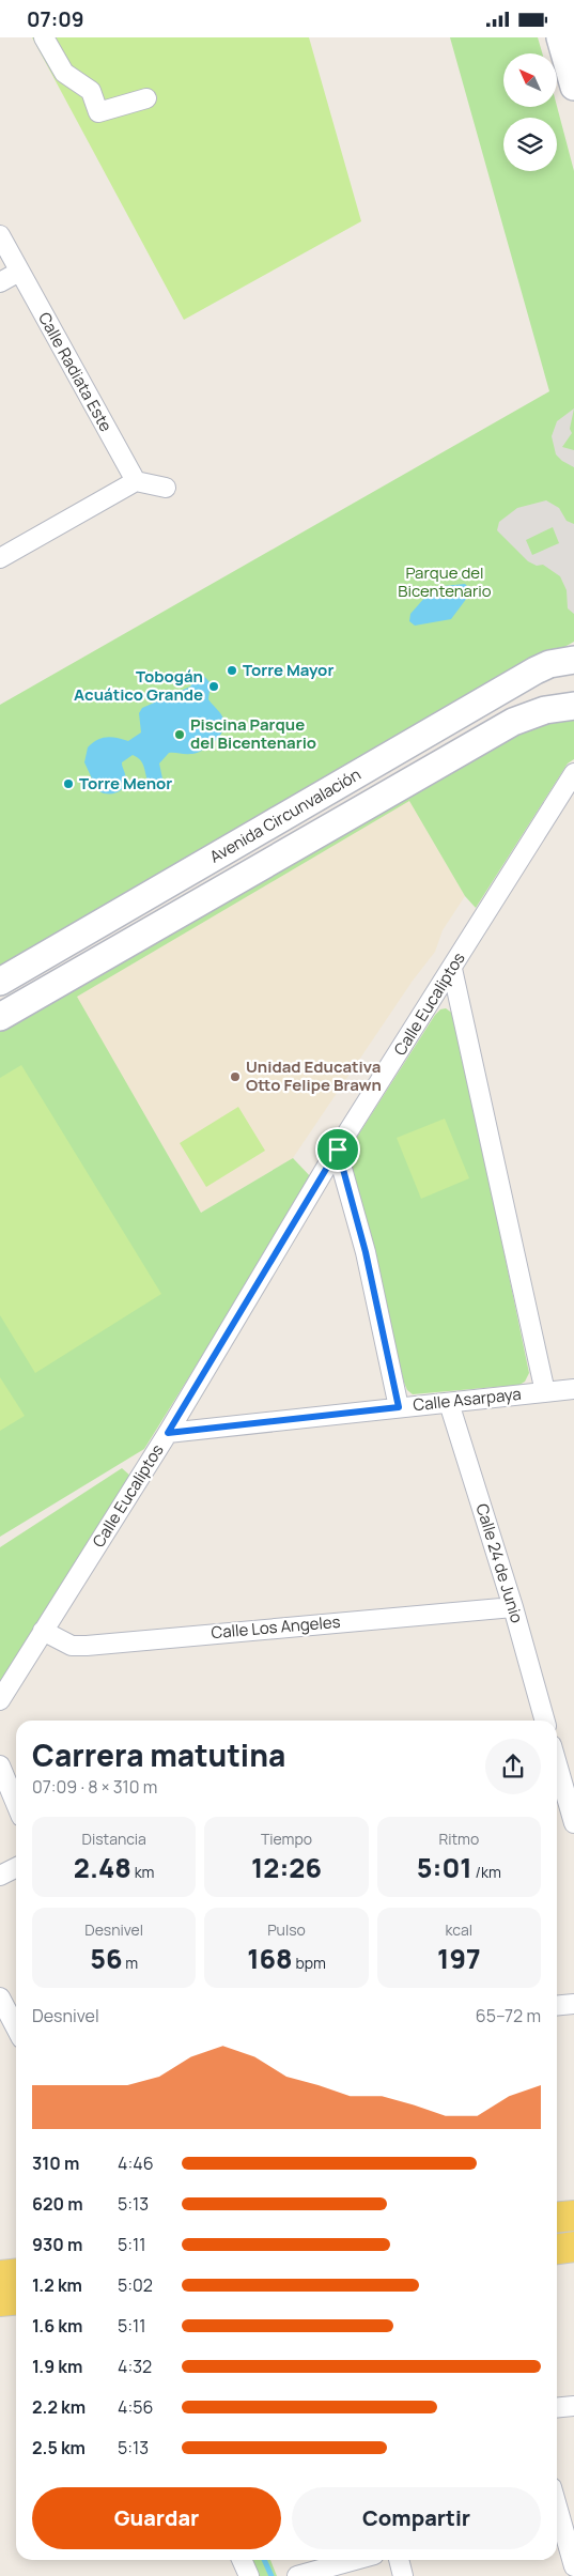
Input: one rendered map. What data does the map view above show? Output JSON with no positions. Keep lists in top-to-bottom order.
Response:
{
  "streets": {
    "main road": ["Avenida Circunvalación"],
    "street": [
      "Calle Radiata Este",
      "Calle Eucaliptos",
      "Calle Asarpaya",
      "Calle 24 de Junio",
      "Calle Los Angeles"
    ]
  },
  "crossings": [
    ["Calle Eucaliptos", "Calle Asarpaya"],
    ["Calle Eucaliptos", "Calle Los Angeles"],
    ["Calle Asarpaya", "Calle 24 de Junio"],
    ["Calle 24 de Junio", "Calle Los Angeles"]
  ],
  "parks": ["Parque del Bicentenario"],
  "places": [
    "Torre Mayor",
    "Tobogán Acuático Grande",
    "Piscina Parque del Bicentenario",
    "Torre Menor",
    "Unidad Educativa Otto Felipe Brawn"
  ],
  "north": "top left",
  "page": {
    "status": "07:09",
    "heading": ["Carrera matutina", "07:09 · 8 × 310 m"],
    "stats": [
      ["Distancia", "2.48 km"],
      ["Tiempo", "12:26"],
      ["Ritmo", "5:01 /km"],
      ["Desnivel", "56 m"],
      ["Pulso", "168 bpm"],
      ["kcal", "197"]
    ],
    "chart": ["Desnivel", "65–72 m"],
    "list": [
      {
        "name": "310 m",
        "note": "4:46"
      },
      {
        "name": "620 m",
        "note": "5:13"
      },
      {
        "name": "930 m",
        "note": "5:11"
      },
      {
        "name": "1.2 km",
        "note": "5:02"
      },
      {
        "name": "1.6 km",
        "note": "5:11"
      },
      {
        "name": "1.9 km",
        "note": "4:32"
      },
      {
        "name": "2.2 km",
        "note": "4:56"
      },
      {
        "name": "2.5 km",
        "note": "5:13"
      }
    ],
    "buttons": ["Guardar", "Compartir"]
  }
}
